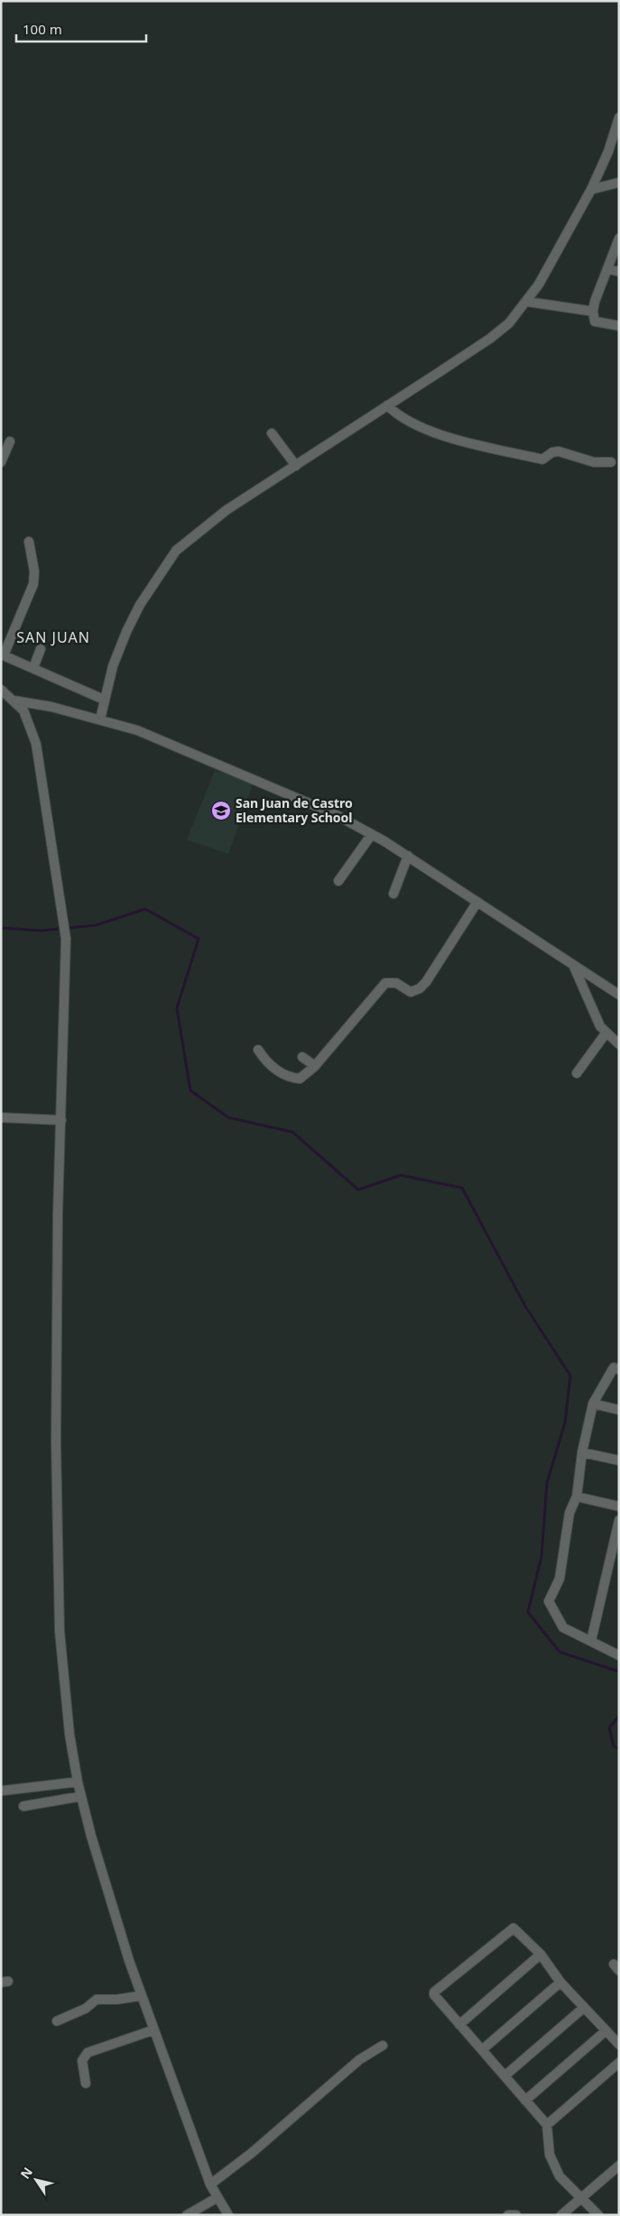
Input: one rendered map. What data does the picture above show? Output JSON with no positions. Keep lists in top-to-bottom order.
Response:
{
  "districts": ["SAN JUAN"],
  "places": {
    "school or university": ["San Juan de Castro Elementary School"]
  },
  "scale_bar": "100 m",
  "north": "top left"
}
